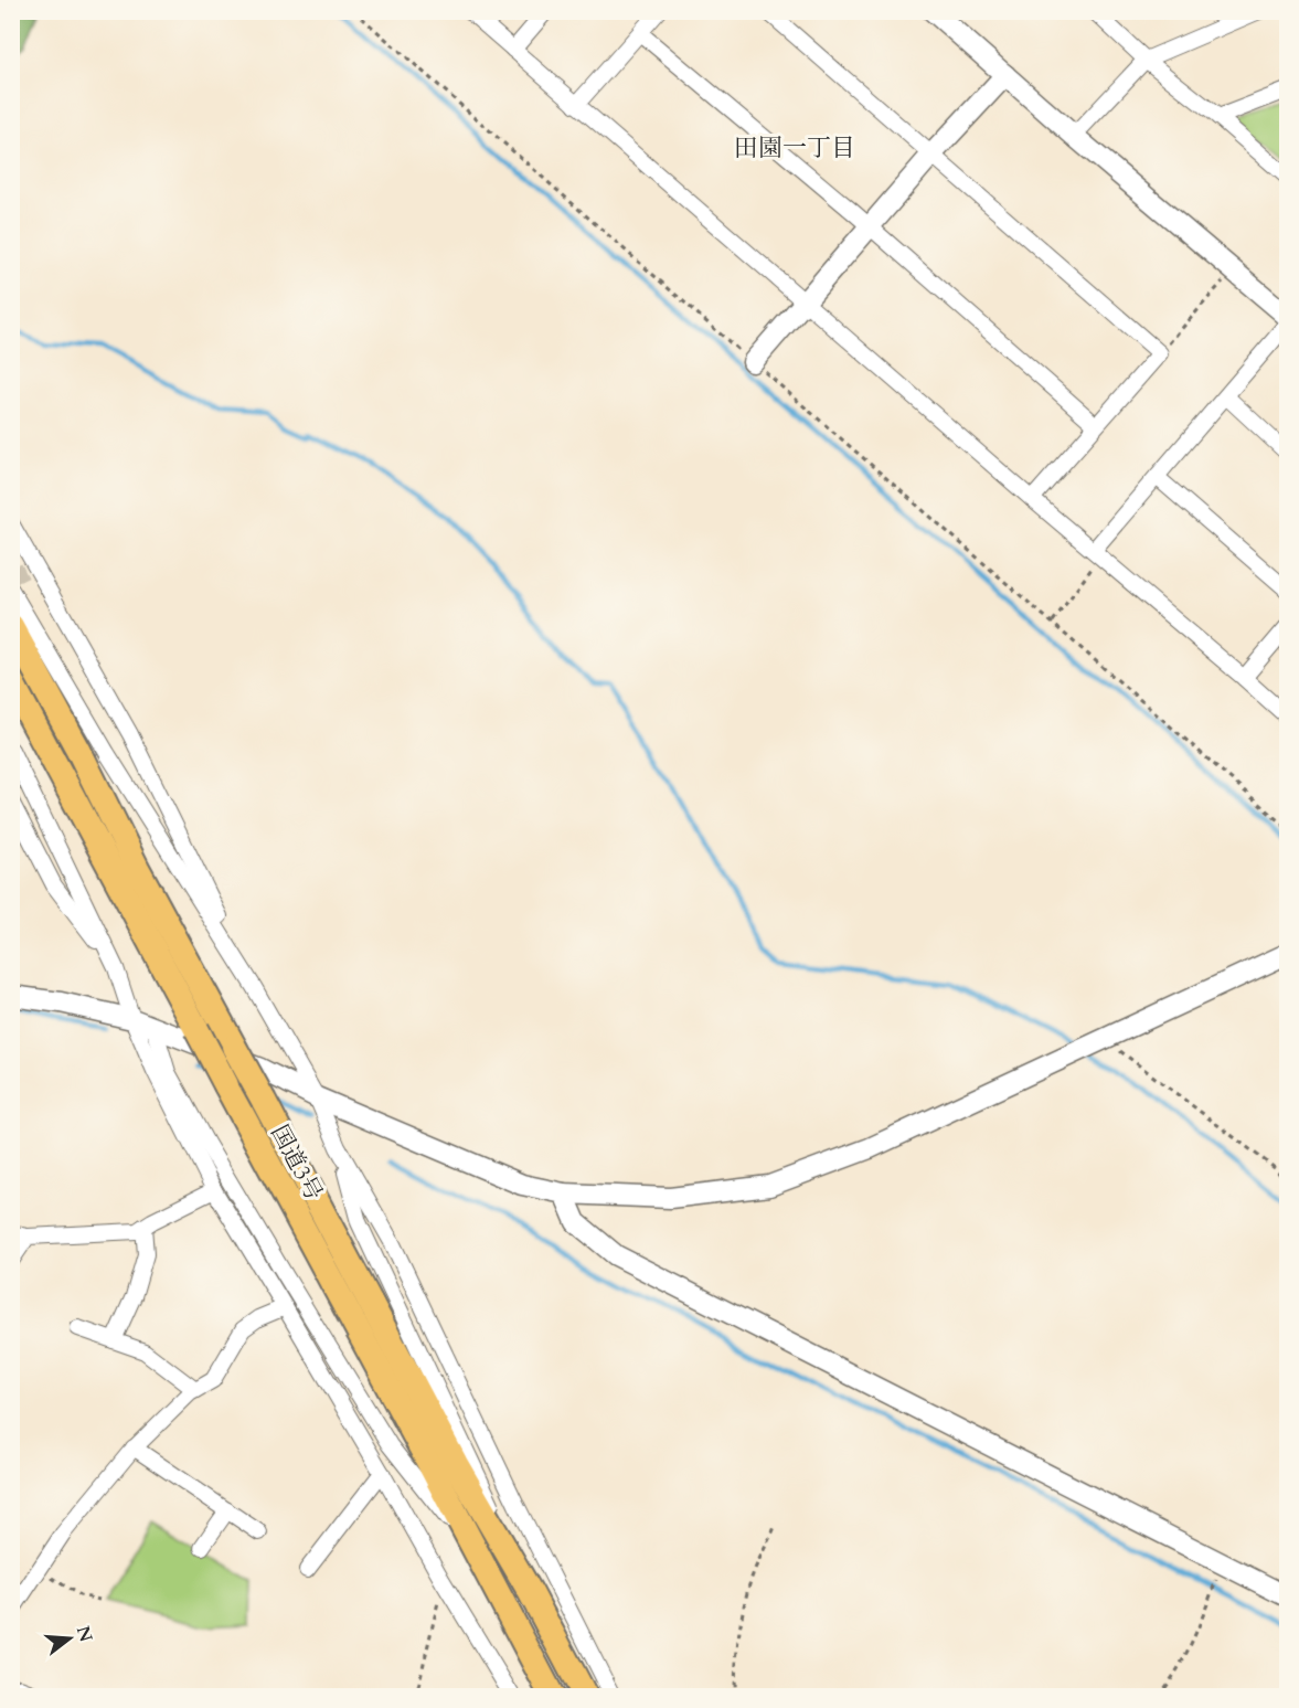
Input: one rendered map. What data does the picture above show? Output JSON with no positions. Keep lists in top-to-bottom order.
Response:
{
  "streets": {
    "highway": ["国道3号"]
  },
  "districts": ["田園一丁目"],
  "north": "right"
}
